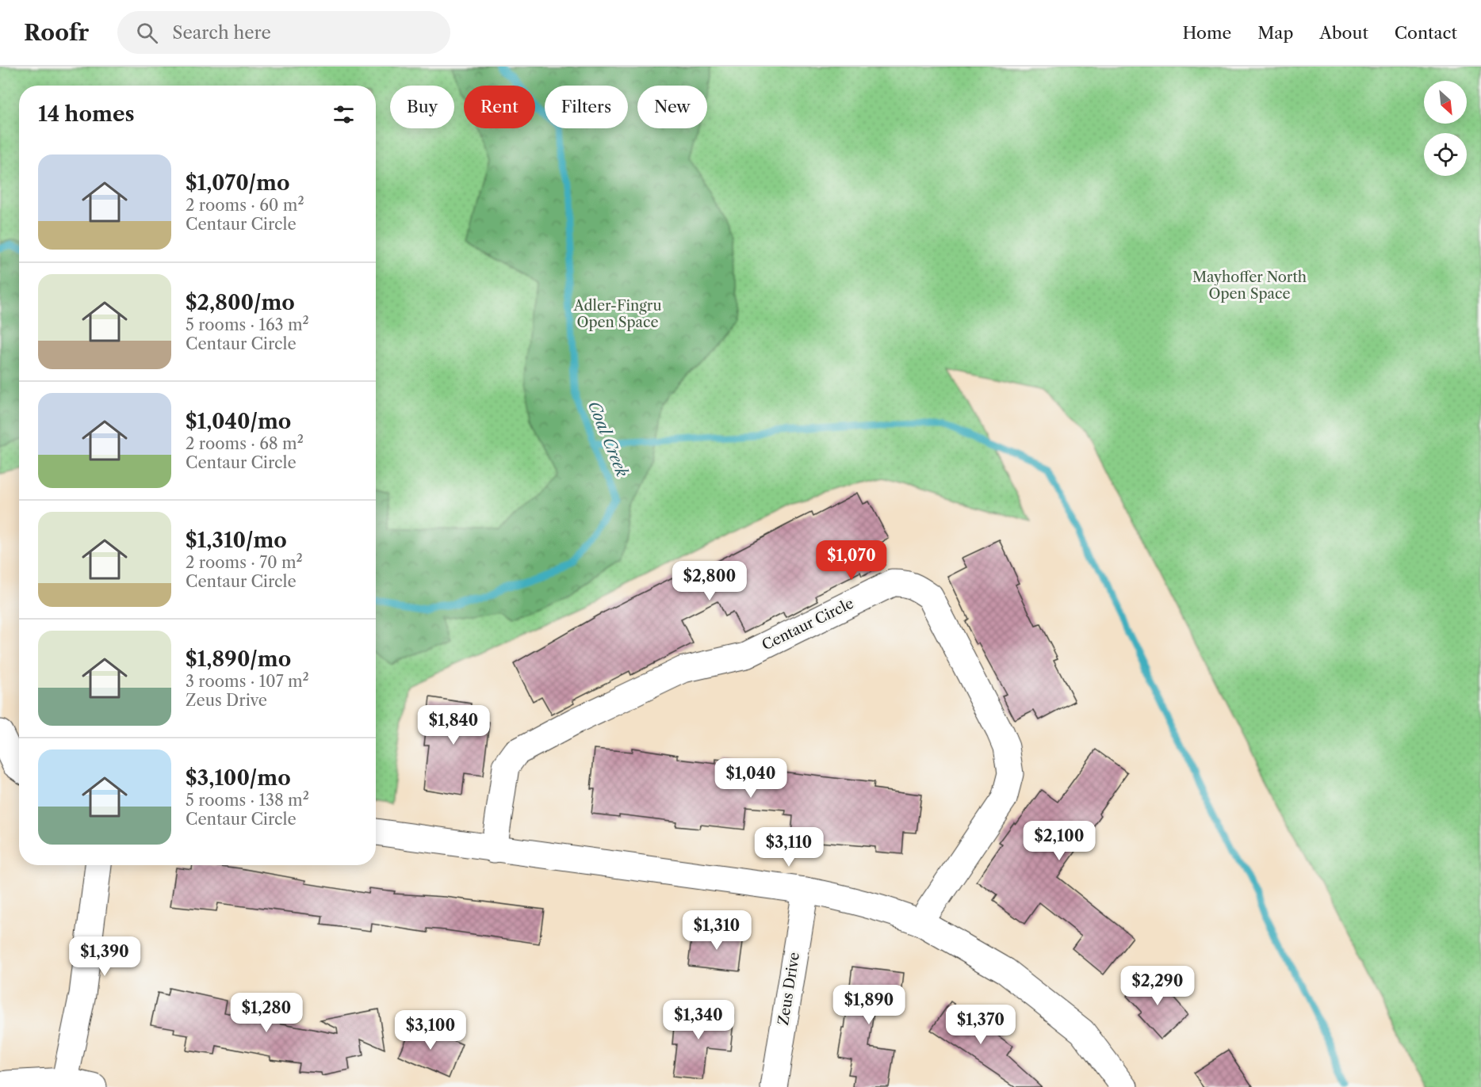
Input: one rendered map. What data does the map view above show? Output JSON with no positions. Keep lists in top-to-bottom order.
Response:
{
  "streets": {
    "street": ["Centaur Circle", "Zeus Drive"]
  },
  "water": ["Coal Creek"],
  "parks": ["Mayhoffer North Open Space", "Adler-Fingru Open Space"],
  "north": "bottom right",
  "page": {
    "header": "Roofr",
    "search": "Search here",
    "nav": [
      "Home",
      "Map",
      "About",
      "Contact"
    ],
    "chip": [
      "Buy",
      "Rent",
      "Filters",
      "New"
    ],
    "heading": "14 homes",
    "list": [
      {
        "name": "$1,070/mo",
        "note": "2 rooms · 60 m² · Centaur Circle"
      },
      {
        "name": "$2,800/mo",
        "note": "5 rooms · 163 m² · Centaur Circle"
      },
      {
        "name": "$1,040/mo",
        "note": "2 rooms · 68 m² · Centaur Circle"
      },
      {
        "name": "$1,310/mo",
        "note": "2 rooms · 70 m² · Centaur Circle"
      },
      {
        "name": "$1,890/mo",
        "note": "3 rooms · 107 m² · Zeus Drive"
      },
      {
        "name": "$3,100/mo",
        "note": "5 rooms · 138 m² · Centaur Circle"
      }
    ],
    "price": [
      "$1,070",
      "$2,800",
      "$1,840",
      "$1,040",
      "$2,100",
      "$3,110",
      "$1,310",
      "$1,390",
      "$2,290",
      "$1,890",
      "$1,280",
      "$1,340",
      "$1,370",
      "$3,100"
    ]
  }
}
